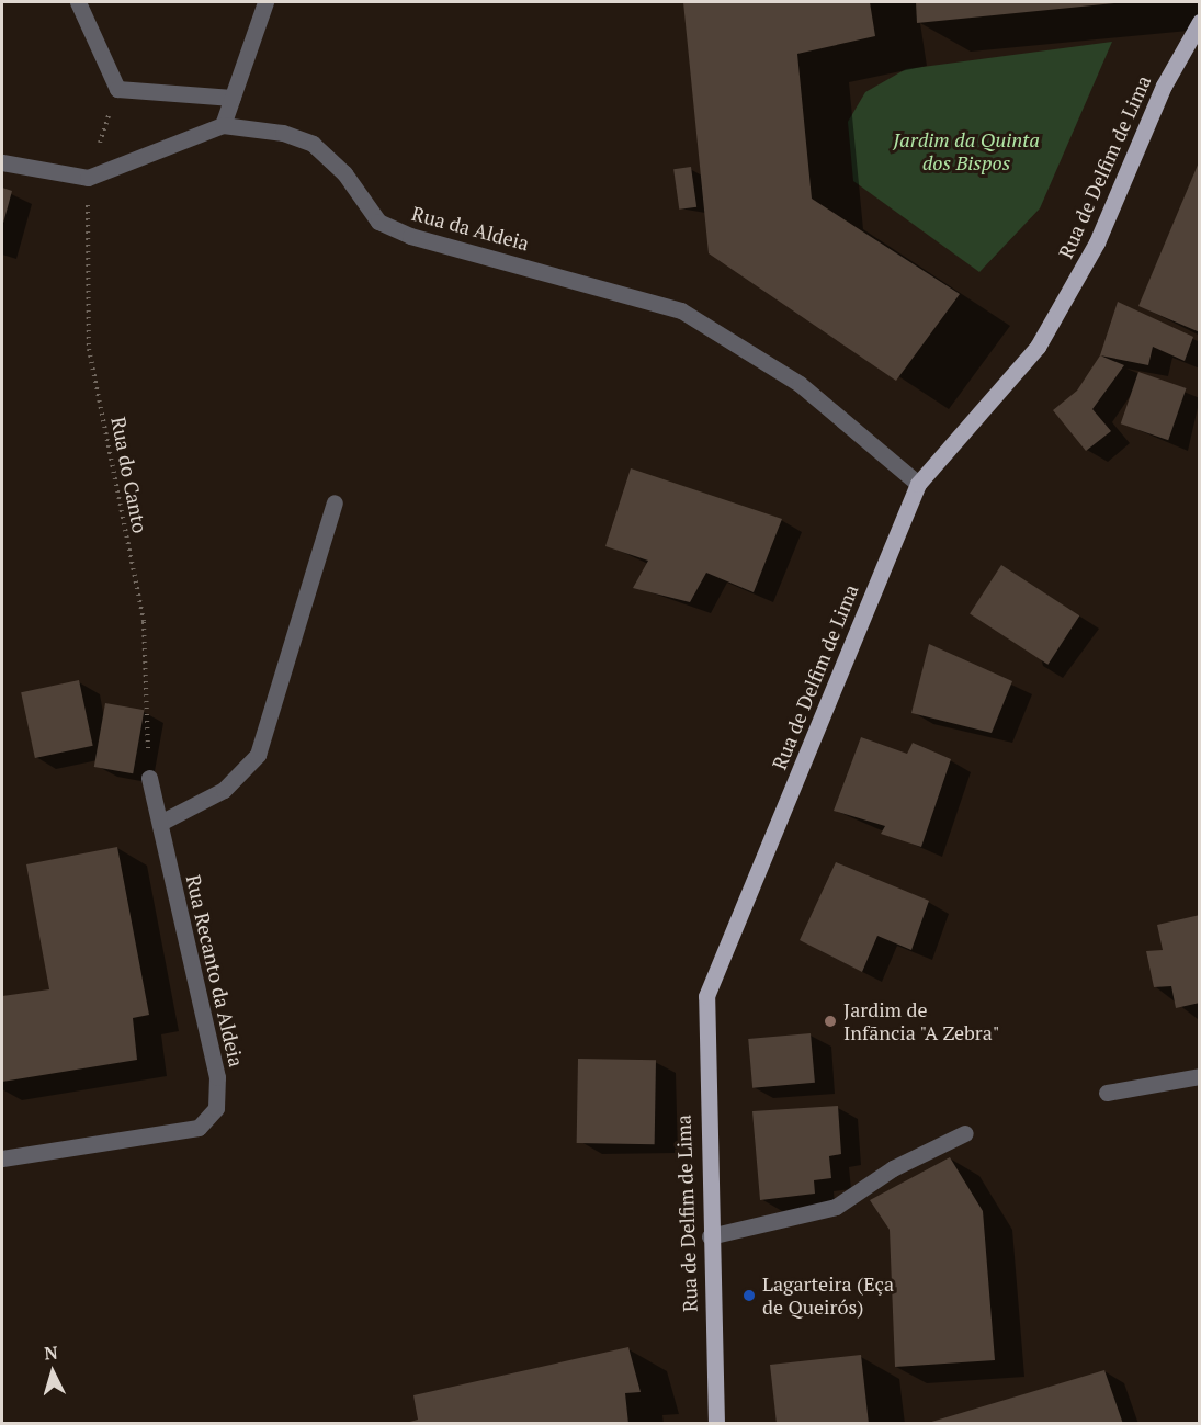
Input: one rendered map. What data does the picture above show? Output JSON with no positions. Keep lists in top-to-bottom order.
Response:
{
  "streets": {
    "main road": ["Rua de Delfim de Lima"],
    "street": ["Rua da Aldeia", "Rua Recanto da Aldeia"],
    "path": ["Rua do Canto"]
  },
  "crossings": [
    ["Rua de Delfim de Lima", "Rua da Aldeia"],
    ["Rua da Aldeia", "Rua do Canto"],
    ["Rua do Canto", "Rua Recanto da Aldeia"]
  ],
  "parks": ["Jardim da Quinta dos Bispos"],
  "places": ["Jardim de Infãncia \"A Zebra\"", "Lagarteira (Eça de Queirós)"],
  "north": "top"
}
